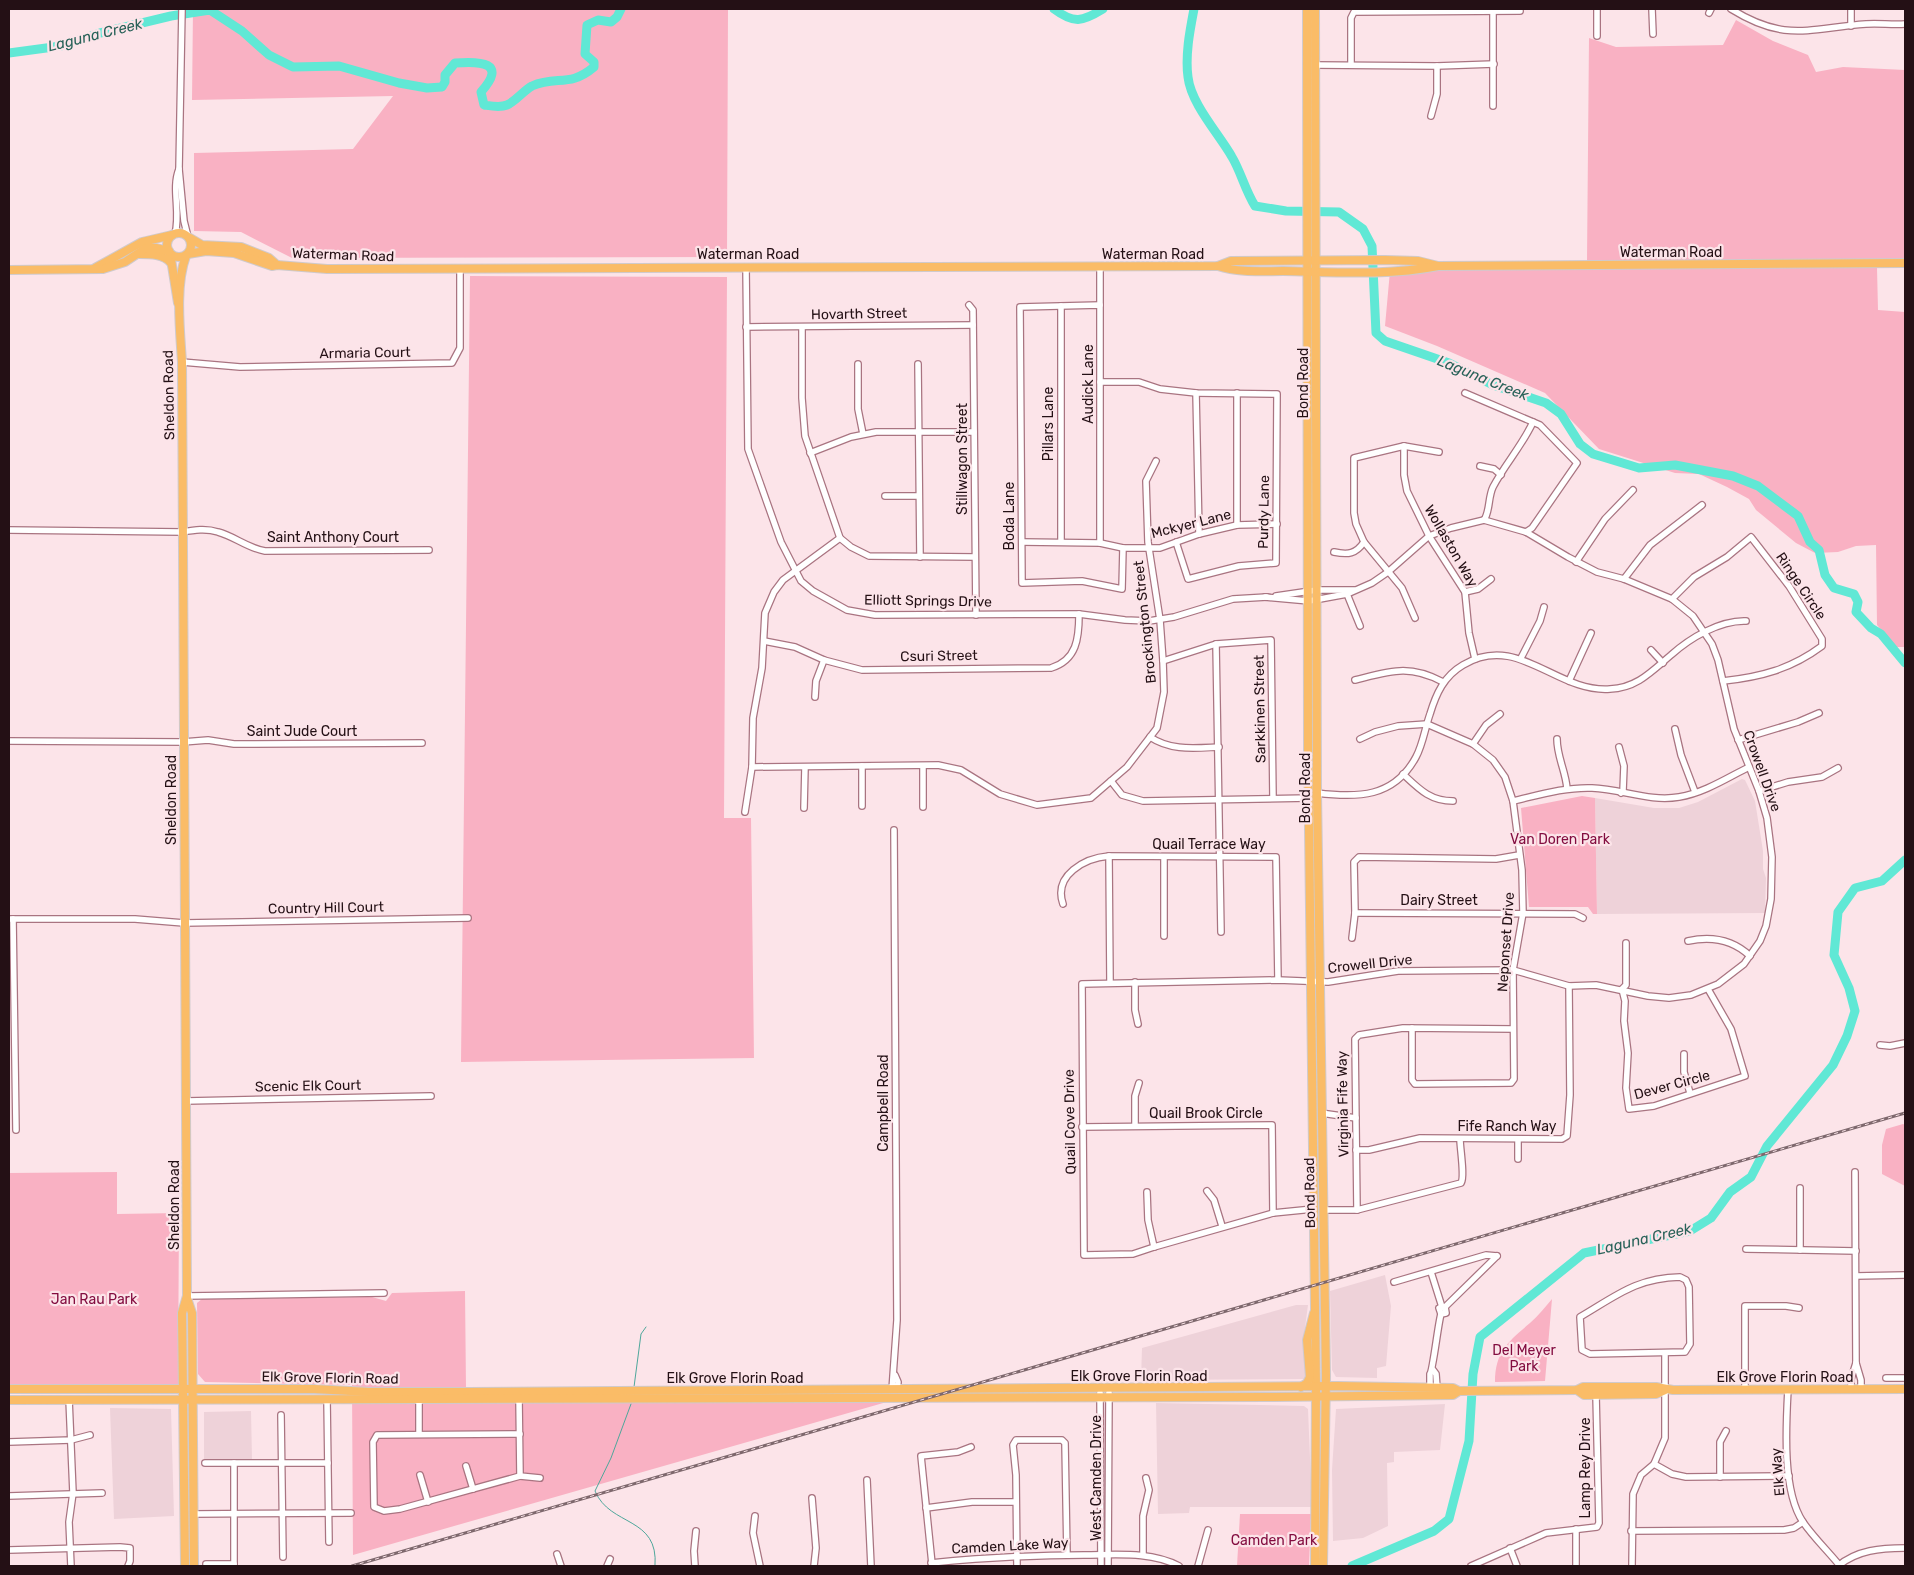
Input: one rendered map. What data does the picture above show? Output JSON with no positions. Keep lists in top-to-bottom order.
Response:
{
  "streets": {
    "main road": [
      "Waterman Road",
      "Bond Road",
      "Sheldon Road",
      "Elk Grove Florin Road"
    ],
    "street": [
      "Hovarth Street",
      "Armaria Court",
      "Audick Lane",
      "Pillars Lane",
      "Stillwagon Street",
      "Purdy Lane",
      "Boda Lane",
      "Mckyer Lane",
      "Saint Anthony Court",
      "Wollaston Way",
      "Ringe Circle",
      "Elliott Springs Drive",
      "Brockington Street",
      "Csuri Street",
      "Sarkkinen Street",
      "Saint Jude Court",
      "Crowell Drive",
      "Quail Terrace Way",
      "Dairy Street",
      "Country Hill Court",
      "Neponset Drive",
      "Dever Circle",
      "Scenic Elk Court",
      "Campbell Road",
      "Virginia Fife Way",
      "Quail Brook Circle",
      "Quail Cove Drive",
      "Fife Ranch Way",
      "Lamp Rey Drive",
      "Elk Way",
      "West Camden Drive",
      "Camden Lake Way"
    ]
  },
  "crossings": [
    ["Waterman Road", "Armaria Court"],
    ["Waterman Road", "Bond Road"],
    ["Waterman Road", "Audick Lane"],
    ["Waterman Road", "Sheldon Road"],
    ["Waterman Road", "Elliott Springs Drive"],
    ["Hovarth Street", "Stillwagon Street"],
    ["Hovarth Street", "Elliott Springs Drive"],
    ["Armaria Court", "Sheldon Road"],
    ["Bond Road", "Crowell Drive"],
    ["Bond Road", "Quail Cove Drive"],
    ["Bond Road", "Elk Grove Florin Road"],
    ["Audick Lane", "Mckyer Lane"],
    ["Sheldon Road", "Saint Anthony Court"],
    ["Sheldon Road", "Saint Jude Court"],
    ["Sheldon Road", "Country Hill Court"],
    ["Sheldon Road", "Scenic Elk Court"],
    ["Sheldon Road", "Elk Grove Florin Road"],
    ["Pillars Lane", "Boda Lane"],
    ["Pillars Lane", "Mckyer Lane"],
    ["Stillwagon Street", "Elliott Springs Drive"],
    ["Purdy Lane", "Mckyer Lane"],
    ["Boda Lane", "Mckyer Lane"],
    ["Mckyer Lane", "Brockington Street"],
    ["Wollaston Way", "Crowell Drive"],
    ["Ringe Circle", "Crowell Drive"],
    ["Elliott Springs Drive", "Brockington Street"],
    ["Elliott Springs Drive", "Csuri Street"],
    ["Elliott Springs Drive", "Crowell Drive"],
    ["Brockington Street", "Sarkkinen Street"],
    ["Crowell Drive", "Neponset Drive"],
    ["Crowell Drive", "Dever Circle"],
    ["Crowell Drive", "Quail Cove Drive"],
    ["Crowell Drive", "Fife Ranch Way"],
    ["Quail Terrace Way", "Quail Cove Drive"],
    ["Dairy Street", "Neponset Drive"],
    ["Neponset Drive", "Virginia Fife Way"],
    ["Campbell Road", "Elk Grove Florin Road"],
    ["Virginia Fife Way", "Fife Ranch Way"],
    ["Quail Brook Circle", "Quail Cove Drive"],
    ["Elk Grove Florin Road", "Lamp Rey Drive"],
    ["Elk Grove Florin Road", "Elk Way"],
    ["Elk Grove Florin Road", "West Camden Drive"],
    ["West Camden Drive", "Camden Lake Way"]
  ],
  "water": ["Laguna Creek"],
  "parks": [
    "Van Doren Park",
    "Jan Rau Park",
    "Del Meyer Park",
    "Camden Park"
  ]
}
